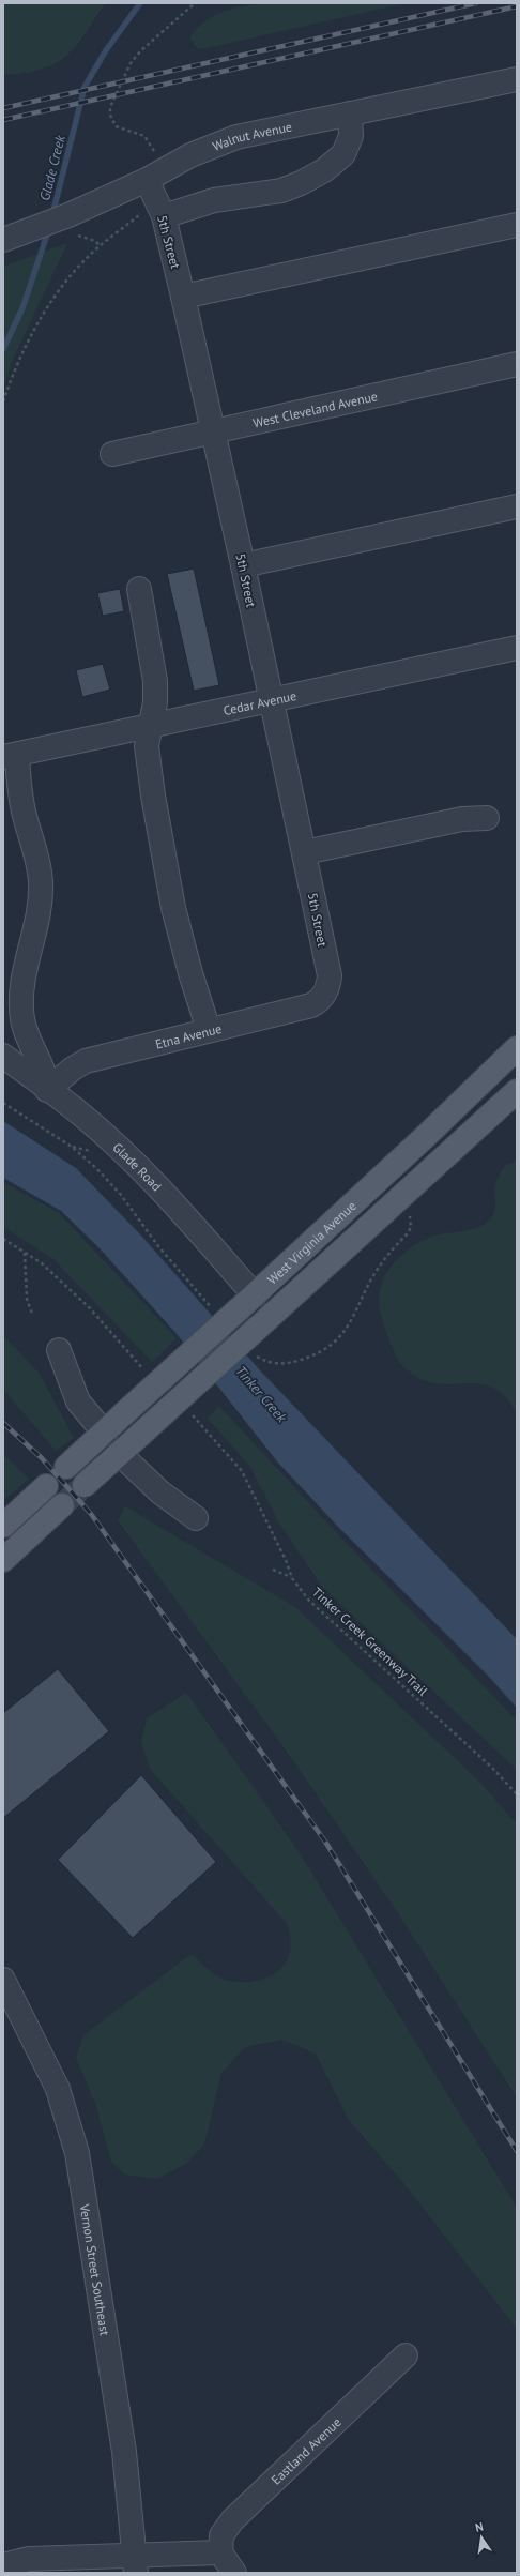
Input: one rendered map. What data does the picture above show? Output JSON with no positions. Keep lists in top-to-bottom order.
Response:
{
  "streets": {
    "main road": ["West Virginia Avenue"],
    "street": [
      "Walnut Avenue",
      "5th Street",
      "West Cleveland Avenue",
      "Cedar Avenue",
      "Etna Avenue",
      "Glade Road",
      "Vernon Street Southeast",
      "Eastland Avenue"
    ],
    "path": ["Tinker Creek Greenway Trail"]
  },
  "crossings": [
    ["Walnut Avenue", "5th Street"],
    ["5th Street", "West Cleveland Avenue"],
    ["5th Street", "Cedar Avenue"],
    ["5th Street", "Etna Avenue"],
    ["Etna Avenue", "Glade Road"],
    ["Glade Road", "West Virginia Avenue"]
  ],
  "water": ["Glade Creek", "Tinker Creek"],
  "north": "top"
}
